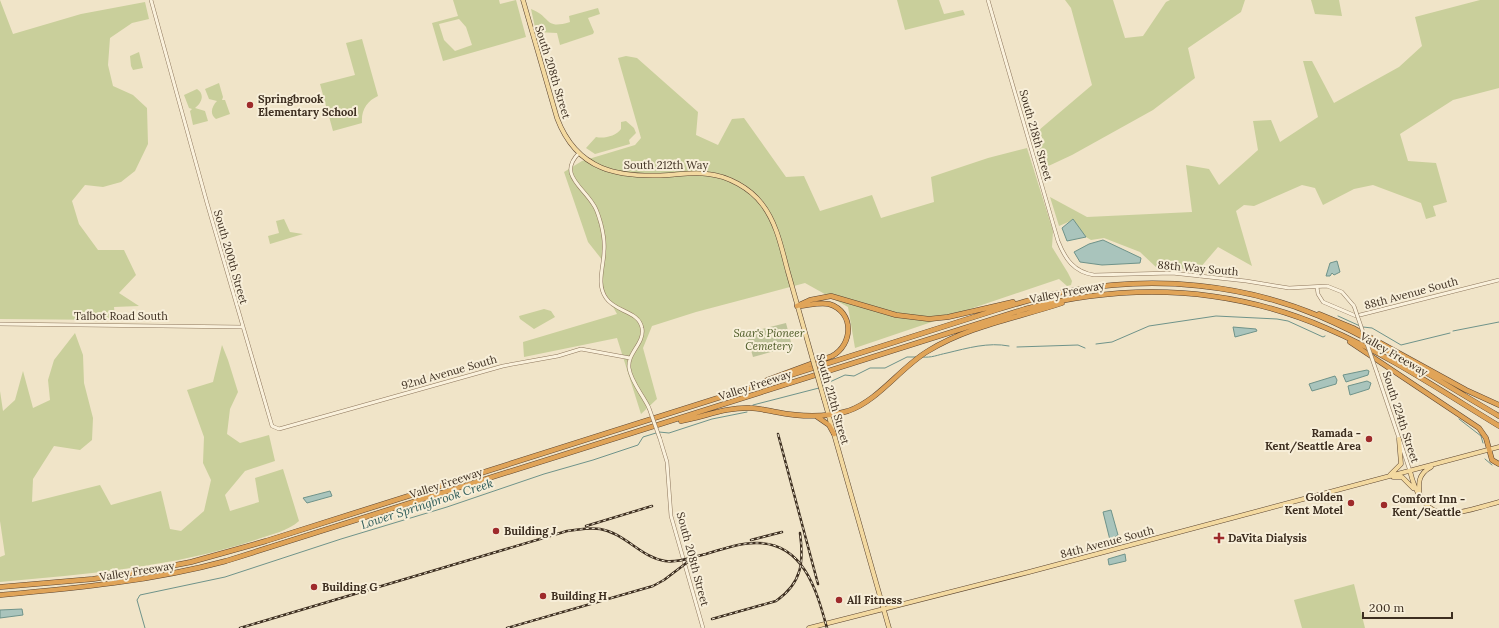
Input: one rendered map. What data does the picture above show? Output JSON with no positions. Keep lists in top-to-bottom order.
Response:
{
  "streets": {
    "highway": ["Valley Freeway"],
    "main road": [
      "South 208th Street",
      "South 212th Way",
      "South 212th Street",
      "South 224th Street",
      "84th Avenue South"
    ],
    "street": [
      "South 218th Street",
      "South 200th Street",
      "88th Way South",
      "88th Avenue South",
      "Talbot Road South",
      "92nd Avenue South"
    ]
  },
  "crossings": [
    ["South 208th Street", "South 212th Way"],
    ["South 208th Street", "92nd Avenue South"],
    ["South 218th Street", "88th Way South"],
    ["South 212th Way", "South 212th Street"],
    ["South 200th Street", "Talbot Road South"],
    ["South 200th Street", "92nd Avenue South"],
    ["88th Way South", "88th Avenue South"],
    ["88th Way South", "South 224th Street"],
    ["88th Avenue South", "South 224th Street"],
    ["South 212th Street", "84th Avenue South"],
    ["South 224th Street", "84th Avenue South"]
  ],
  "water": ["Lower Springbrook Creek"],
  "parks": ["Saar's Pioneer Cemetery"],
  "places": {
    "other": [
      "Springbrook Elementary School",
      "Ramada - Kent/Seattle Area",
      "Golden Kent Motel",
      "Comfort Inn - Kent/Seattle",
      "Building J",
      "Building G",
      "Building H",
      "All Fitness"
    ],
    "health": ["DaVita Dialysis"]
  },
  "scale_bar": "200 m"
}
